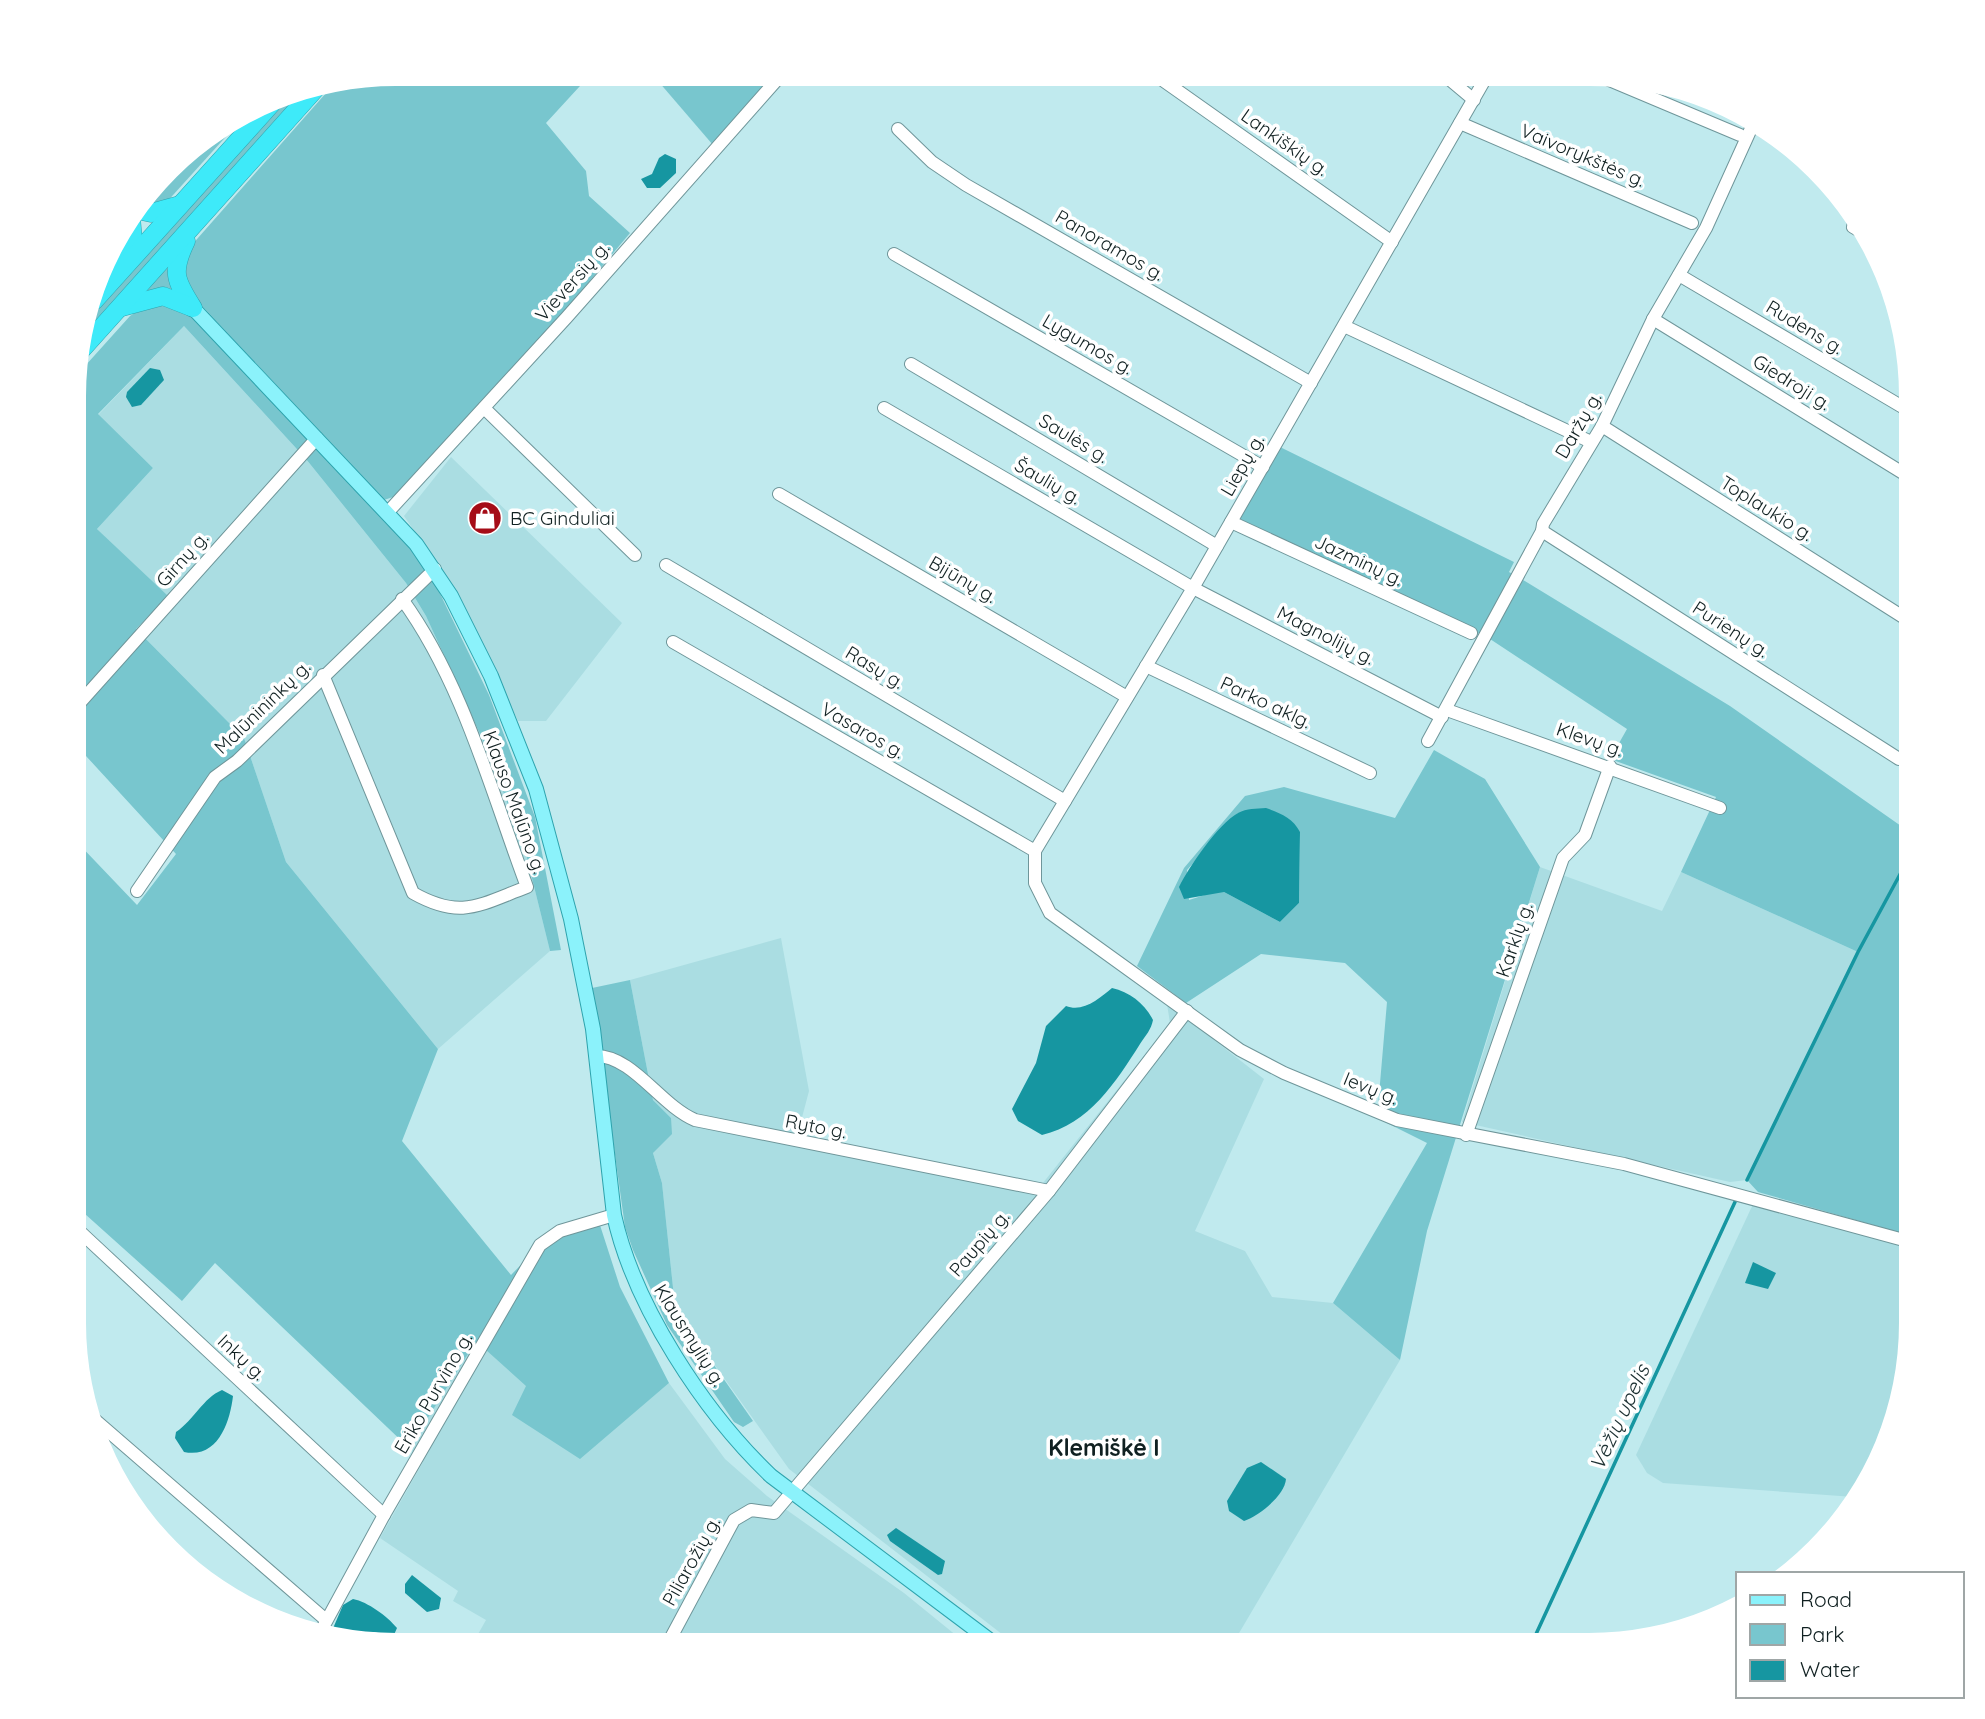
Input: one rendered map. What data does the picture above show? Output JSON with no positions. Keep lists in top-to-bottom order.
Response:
{
  "streets": {
    "main road": ["Klausmylių g."],
    "street": [
      "Lankiškių g.",
      "Vaivorykštės g.",
      "Panoramos g.",
      "Vieversių g.",
      "Rudens g.",
      "Lygumos g.",
      "Giedroji g.",
      "Daržų g.",
      "Saulės g.",
      "Liepų g.",
      "Šaulių g.",
      "Toplaukio g.",
      "Girnų g.",
      "Jazminų g.",
      "Bijūnų g.",
      "Purienų g.",
      "Magnolijų g.",
      "Rasų g.",
      "Parko aklg.",
      "Malūnininkų g.",
      "Vasaros g.",
      "Klevų g.",
      "Klauso Malūno g.",
      "Karklų g.",
      "Ievų g.",
      "Ryto g.",
      "Paupių g.",
      "Inkų g.",
      "Eriko Purvino g.",
      "Piliarožių g."
    ]
  },
  "crossings": [
    ["Lankiškių g.", "Liepų g."],
    ["Vaivorykštės g.", "Liepų g."],
    ["Panoramos g.", "Liepų g."],
    ["Vieversių g.", "Klausmylių g."],
    ["Rudens g.", "Daržų g."],
    ["Lygumos g.", "Liepų g."],
    ["Giedroji g.", "Daržų g."],
    ["Daržų g.", "Toplaukio g."],
    ["Daržų g.", "Purienų g."],
    ["Daržų g.", "Magnolijų g."],
    ["Daržų g.", "Klevų g."],
    ["Saulės g.", "Liepų g."],
    ["Liepų g.", "Šaulių g."],
    ["Liepų g.", "Jazminų g."],
    ["Liepų g.", "Bijūnų g."],
    ["Liepų g.", "Magnolijų g."],
    ["Liepų g.", "Rasų g."],
    ["Liepų g.", "Parko aklg."],
    ["Liepų g.", "Vasaros g."],
    ["Liepų g.", "Ievų g."],
    ["Šaulių g.", "Magnolijų g."],
    ["Girnų g.", "Klausmylių g."],
    ["Magnolijų g.", "Klevų g."],
    ["Malūnininkų g.", "Klauso Malūno g."],
    ["Malūnininkų g.", "Klausmylių g."],
    ["Klevų g.", "Karklų g."],
    ["Karklų g.", "Ievų g."],
    ["Ievų g.", "Paupių g."],
    ["Ryto g.", "Paupių g."],
    ["Ryto g.", "Klausmylių g."],
    ["Paupių g.", "Klausmylių g."],
    ["Paupių g.", "Piliarožių g."],
    ["Klausmylių g.", "Eriko Purvino g."],
    ["Klausmylių g.", "Piliarožių g."],
    ["Inkų g.", "Eriko Purvino g."]
  ],
  "districts": ["Klemiškė I"],
  "water": ["Vėžių upelis"],
  "places": {
    "shop": ["BC Ginduliai"]
  },
  "legend": ["Road", "Park", "Water"]
}
